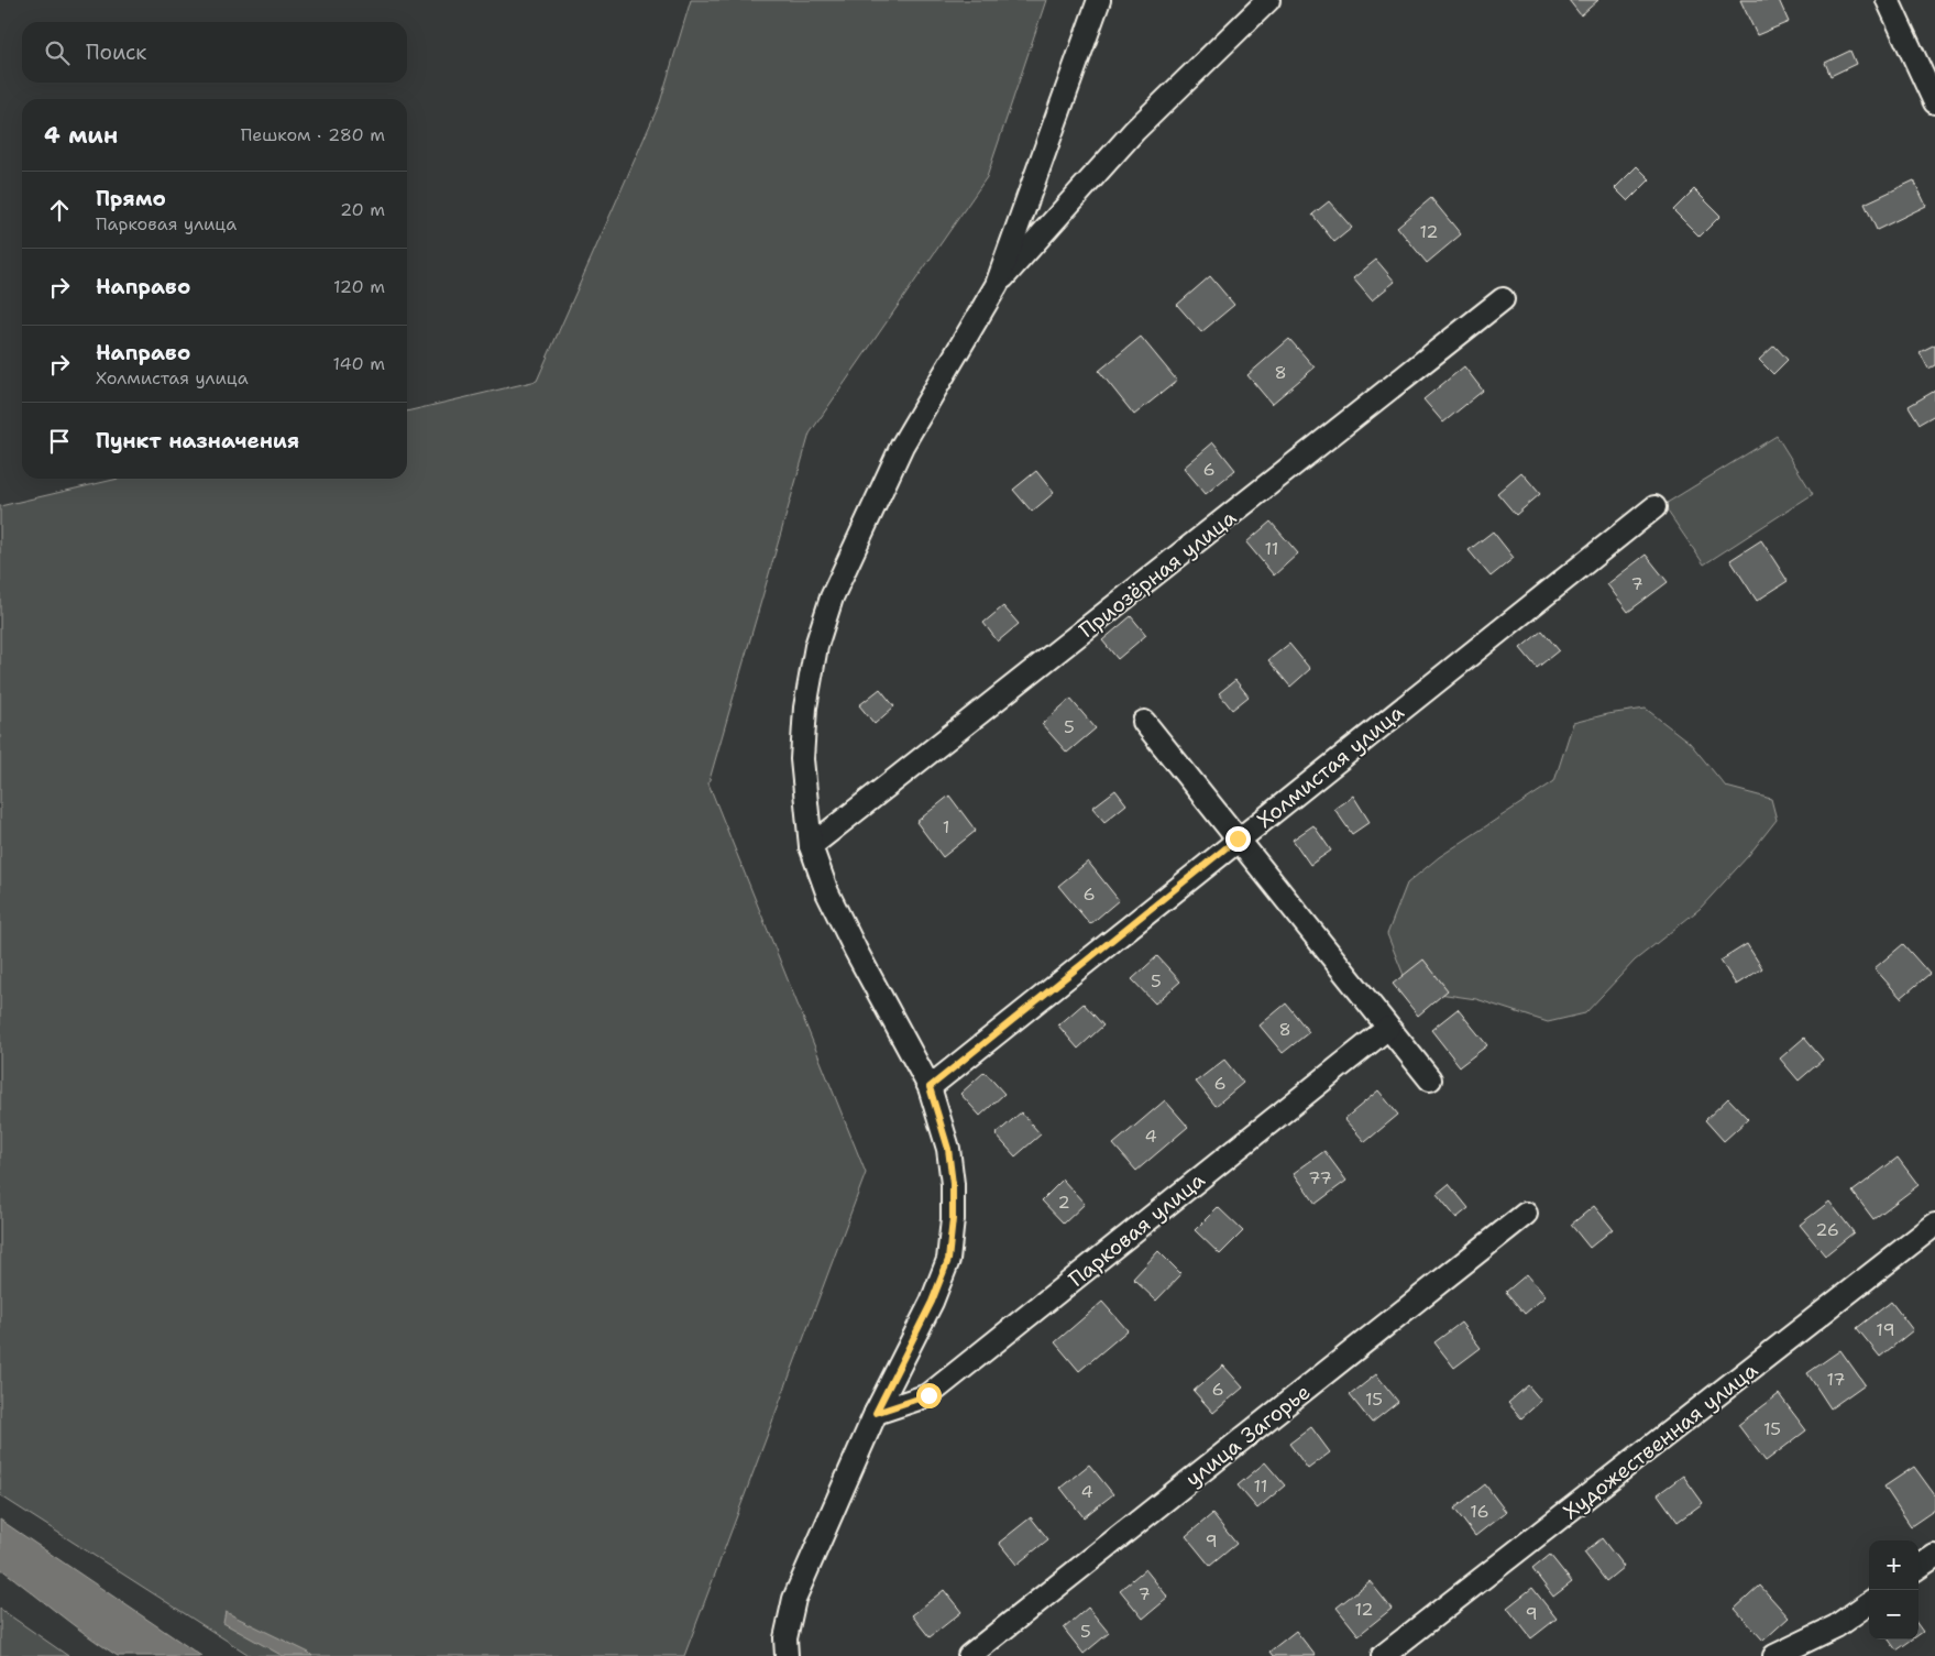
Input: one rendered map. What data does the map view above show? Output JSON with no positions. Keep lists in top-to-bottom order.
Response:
{
  "streets": {
    "street": [
      "Приозёрная улица",
      "Холмистая улица",
      "Парковая улица",
      "улица Загорье",
      "Художественная улица"
    ]
  },
  "house_numbers": [
    "12",
    "8",
    "6",
    "11",
    "7",
    "5",
    "1",
    "6",
    "5",
    "8",
    "6",
    "4",
    "77",
    "2",
    "26",
    "19",
    "17",
    "6",
    "15",
    "15",
    "11",
    "4",
    "16",
    "9",
    "7",
    "12",
    "9",
    "5"
  ],
  "page": {
    "search": "Поиск",
    "heading": ["4 мин", "Пешком · 280 m"],
    "list": [
      ["Прямо", "Парковая улица", "20 m"],
      ["Направо", "120 m"],
      ["Направо", "Холмистая улица", "140 m"],
      "Пункт назначения"
    ],
    "map_buttons": ["+", "−"]
  }
}
